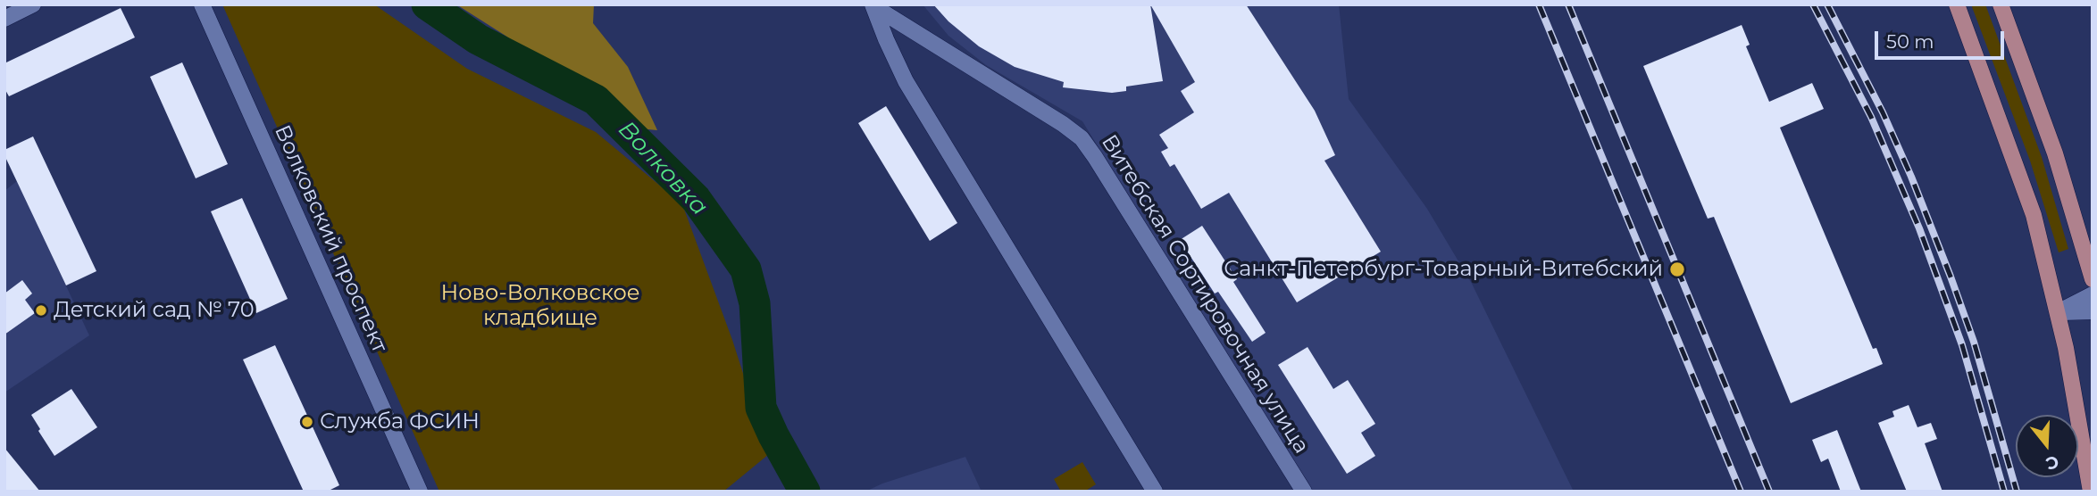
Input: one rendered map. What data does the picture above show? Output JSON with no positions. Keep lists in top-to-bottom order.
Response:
{
  "streets": {
    "street": ["Волковский проспект", "Витебская Сортировочная улица"]
  },
  "water": ["Волковка"],
  "parks": ["Ново-Волковское кладбище"],
  "places": ["Санкт-Петербург-Товарный-Витебский", "Детский сад № 70", "Служба ФСИН"],
  "scale_bar": "50 m",
  "north": "bottom"
}
